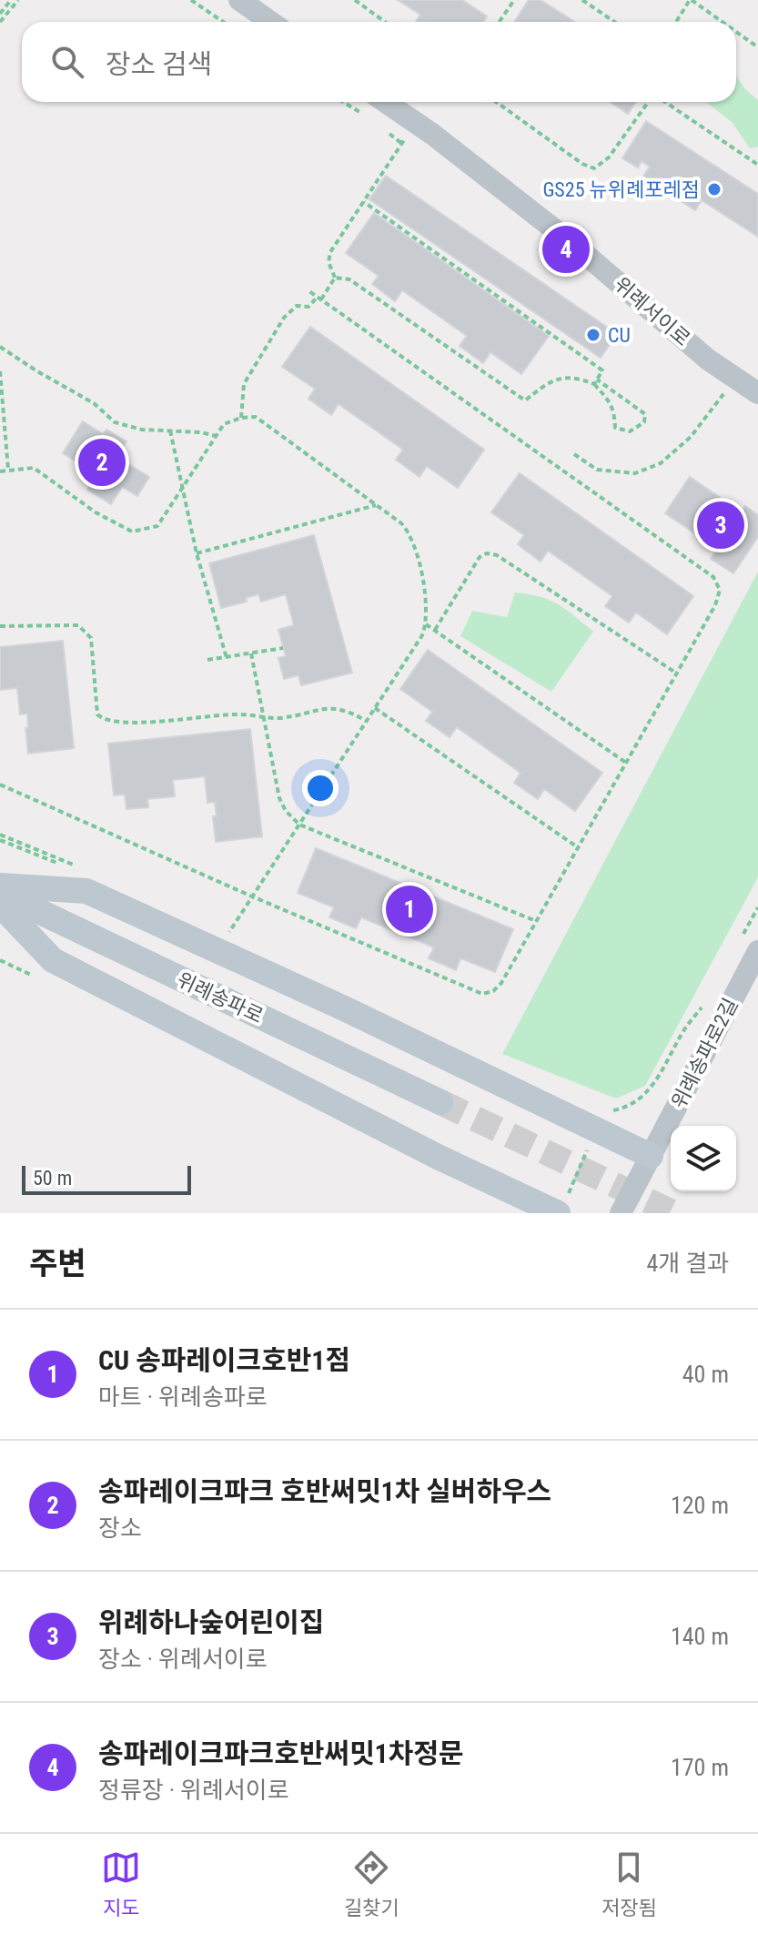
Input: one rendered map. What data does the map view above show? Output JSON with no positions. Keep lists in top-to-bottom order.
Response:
{
  "streets": {
    "main road": ["위례송파로"],
    "street": ["위례서이로", "위례송파로2길"]
  },
  "places": ["GS25 뉴위례포레점", "CU"],
  "scale_bar": "50 m",
  "page": {
    "search": "장소 검색",
    "pins": [
      "4",
      "2",
      "3",
      "1"
    ],
    "scale": "50 m",
    "heading": ["주변", "4개 결과"],
    "list": [
      {
        "mark": "1",
        "name": "CU 송파레이크호반1점",
        "note": "마트 · 위례송파로",
        "value": "40 m"
      },
      {
        "mark": "2",
        "name": "송파레이크파크 호반써밋1차 실버하우스",
        "note": "장소",
        "value": "120 m"
      },
      {
        "mark": "3",
        "name": "위례하나숲어린이집",
        "note": "장소 · 위례서이로",
        "value": "140 m"
      },
      {
        "mark": "4",
        "name": "송파레이크파크호반써밋1차정문",
        "note": "정류장 · 위례서이로",
        "value": "170 m"
      }
    ],
    "nav": ["지도", "길찾기", "저장됨"]
  }
}
